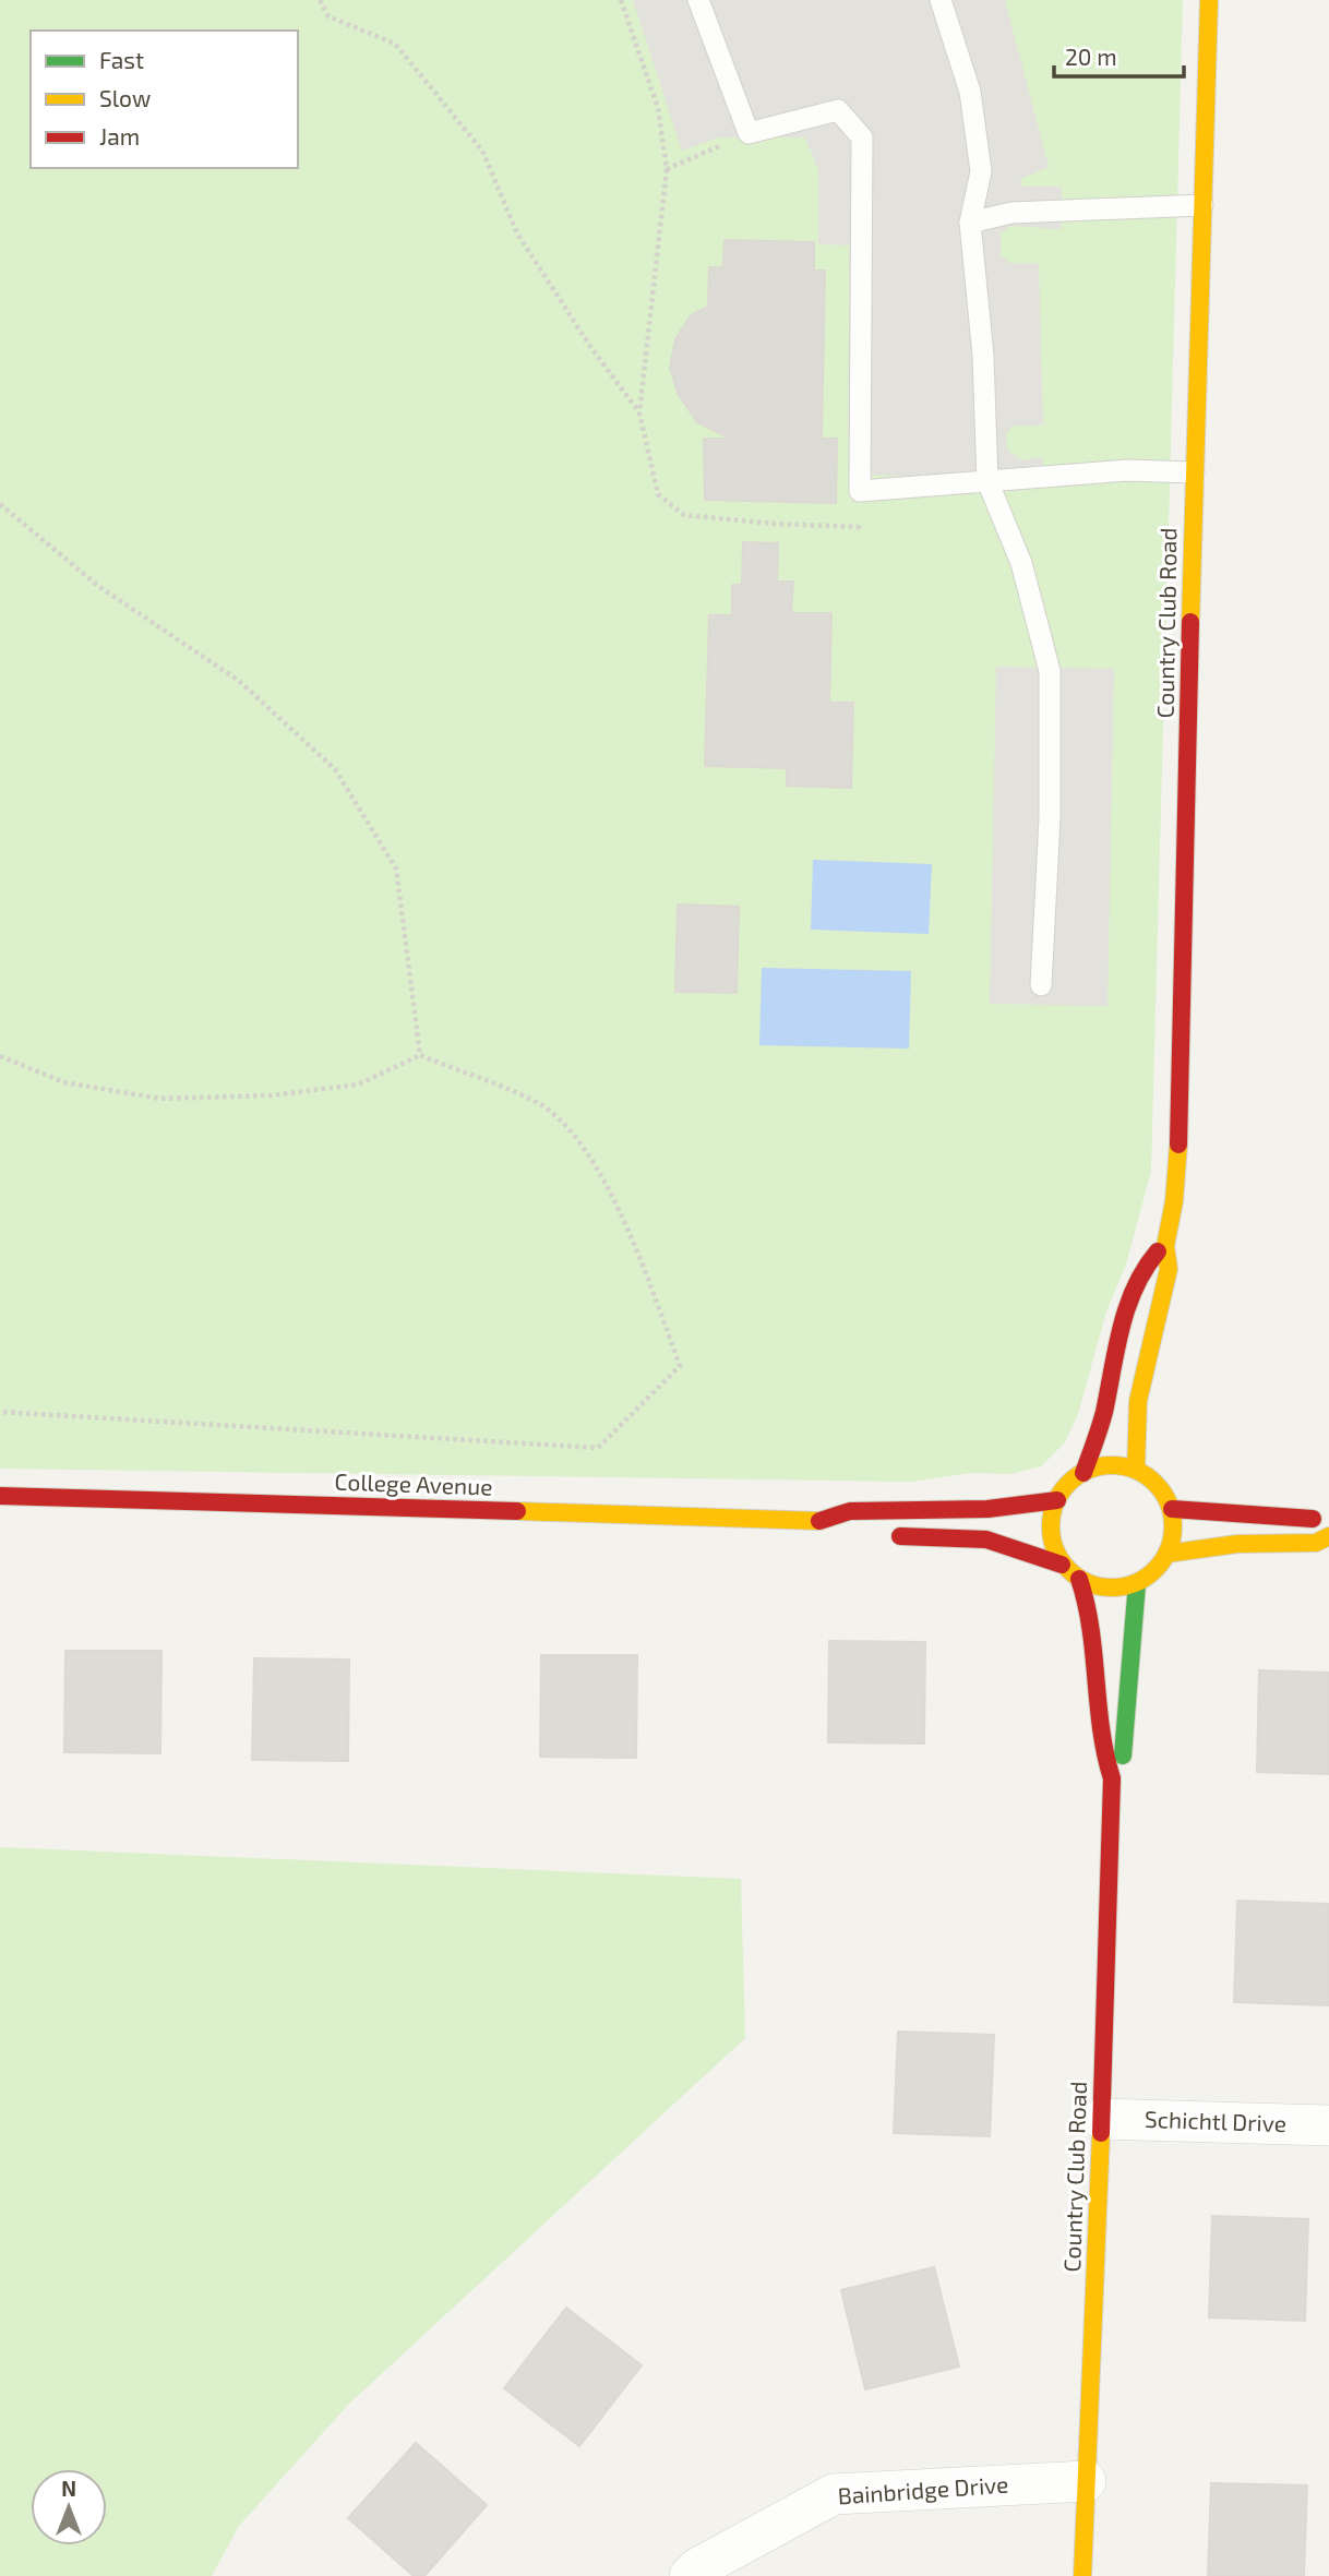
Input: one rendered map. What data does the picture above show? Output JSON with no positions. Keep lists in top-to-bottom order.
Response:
{
  "streets": {
    "street": [
      "Country Club Road",
      "College Avenue",
      "Schichtl Drive",
      "Bainbridge Drive"
    ]
  },
  "crossings": [
    ["Country Club Road", "College Avenue"],
    ["Country Club Road", "Schichtl Drive"],
    ["Country Club Road", "Bainbridge Drive"]
  ],
  "legend": ["Fast", "Slow", "Jam"],
  "scale_bar": "20 m",
  "north": "top"
}
